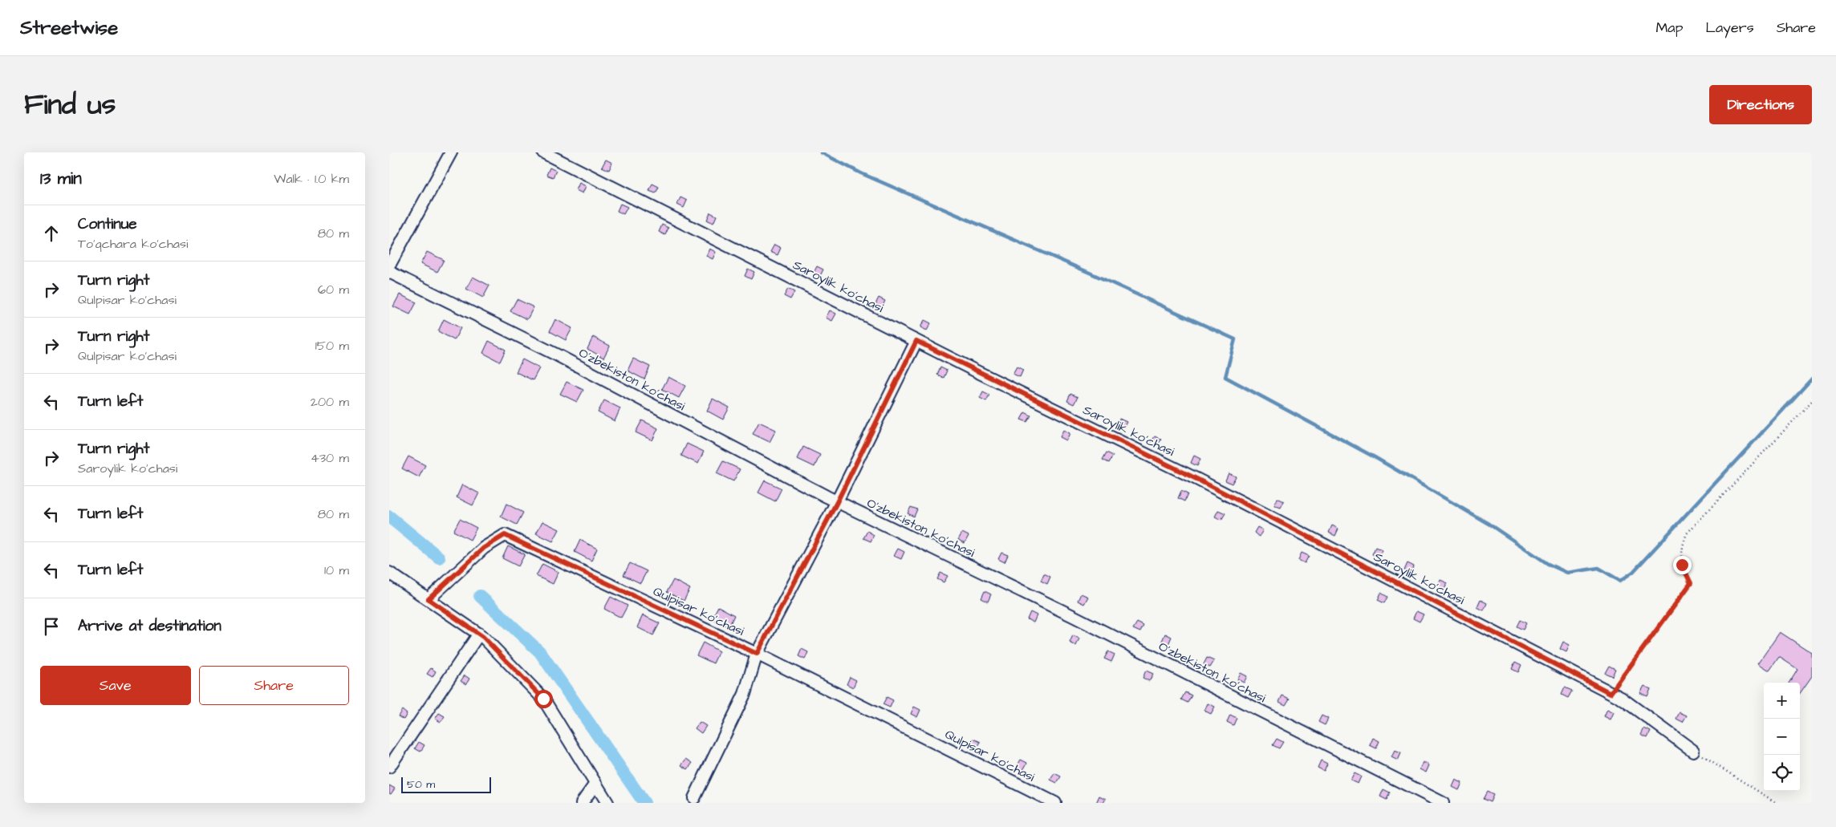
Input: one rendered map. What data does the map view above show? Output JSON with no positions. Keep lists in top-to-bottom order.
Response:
{
  "streets": {
    "street": ["Saroylik ko'chasi", "O'zbekiston ko'chasi", "Qulpisar ko'chasi"]
  },
  "scale_bar": "50 m",
  "page": {
    "header": "Streetwise",
    "nav": ["Map", "Layers", "Share"],
    "title": "Find us",
    "buttons": [
      "Directions",
      ["Save", "Share"]
    ],
    "heading": ["13 min", "Walk · 1.0 km"],
    "list": [
      ["Continue", "To'qchara ko'chasi", "80 m"],
      ["Turn right", "Qulpisar ko'chasi", "60 m"],
      ["Turn right", "Qulpisar ko'chasi", "150 m"],
      ["Turn left", "200 m"],
      ["Turn right", "Saroylik ko'chasi", "430 m"],
      ["Turn left", "80 m"],
      ["Turn left", "10 m"],
      "Arrive at destination"
    ],
    "map_buttons": ["+", "−"],
    "scale": "50 m"
  }
}
